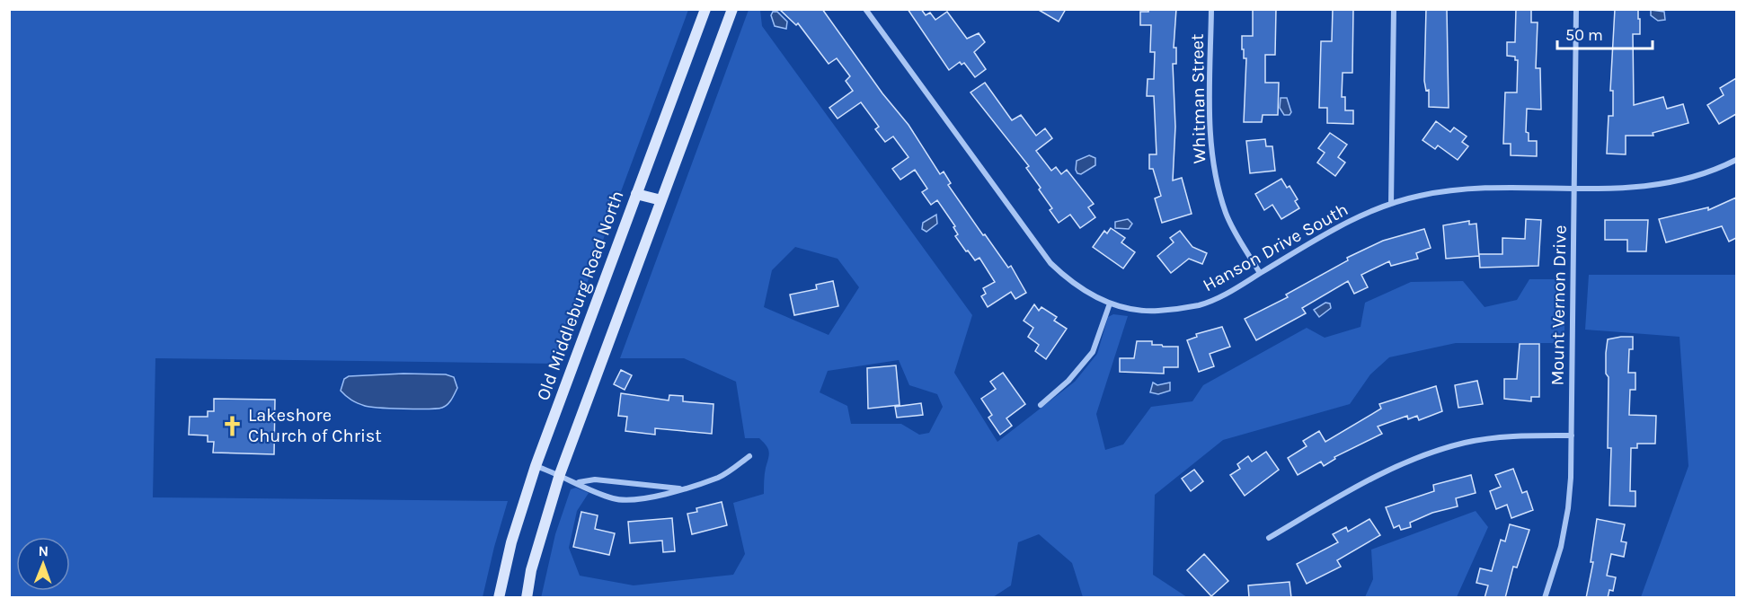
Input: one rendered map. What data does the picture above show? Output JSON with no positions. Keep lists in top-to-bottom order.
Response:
{
  "streets": {
    "main road": ["Old Middleburg Road North"],
    "street": ["Whitman Street", "Hanson Drive South", "Mount Vernon Drive"]
  },
  "crossings": [
    ["Whitman Street", "Hanson Drive South"],
    ["Hanson Drive South", "Mount Vernon Drive"]
  ],
  "places": {
    "church": ["Lakeshore Church of Christ"]
  },
  "scale_bar": "50 m",
  "north": "top"
}
